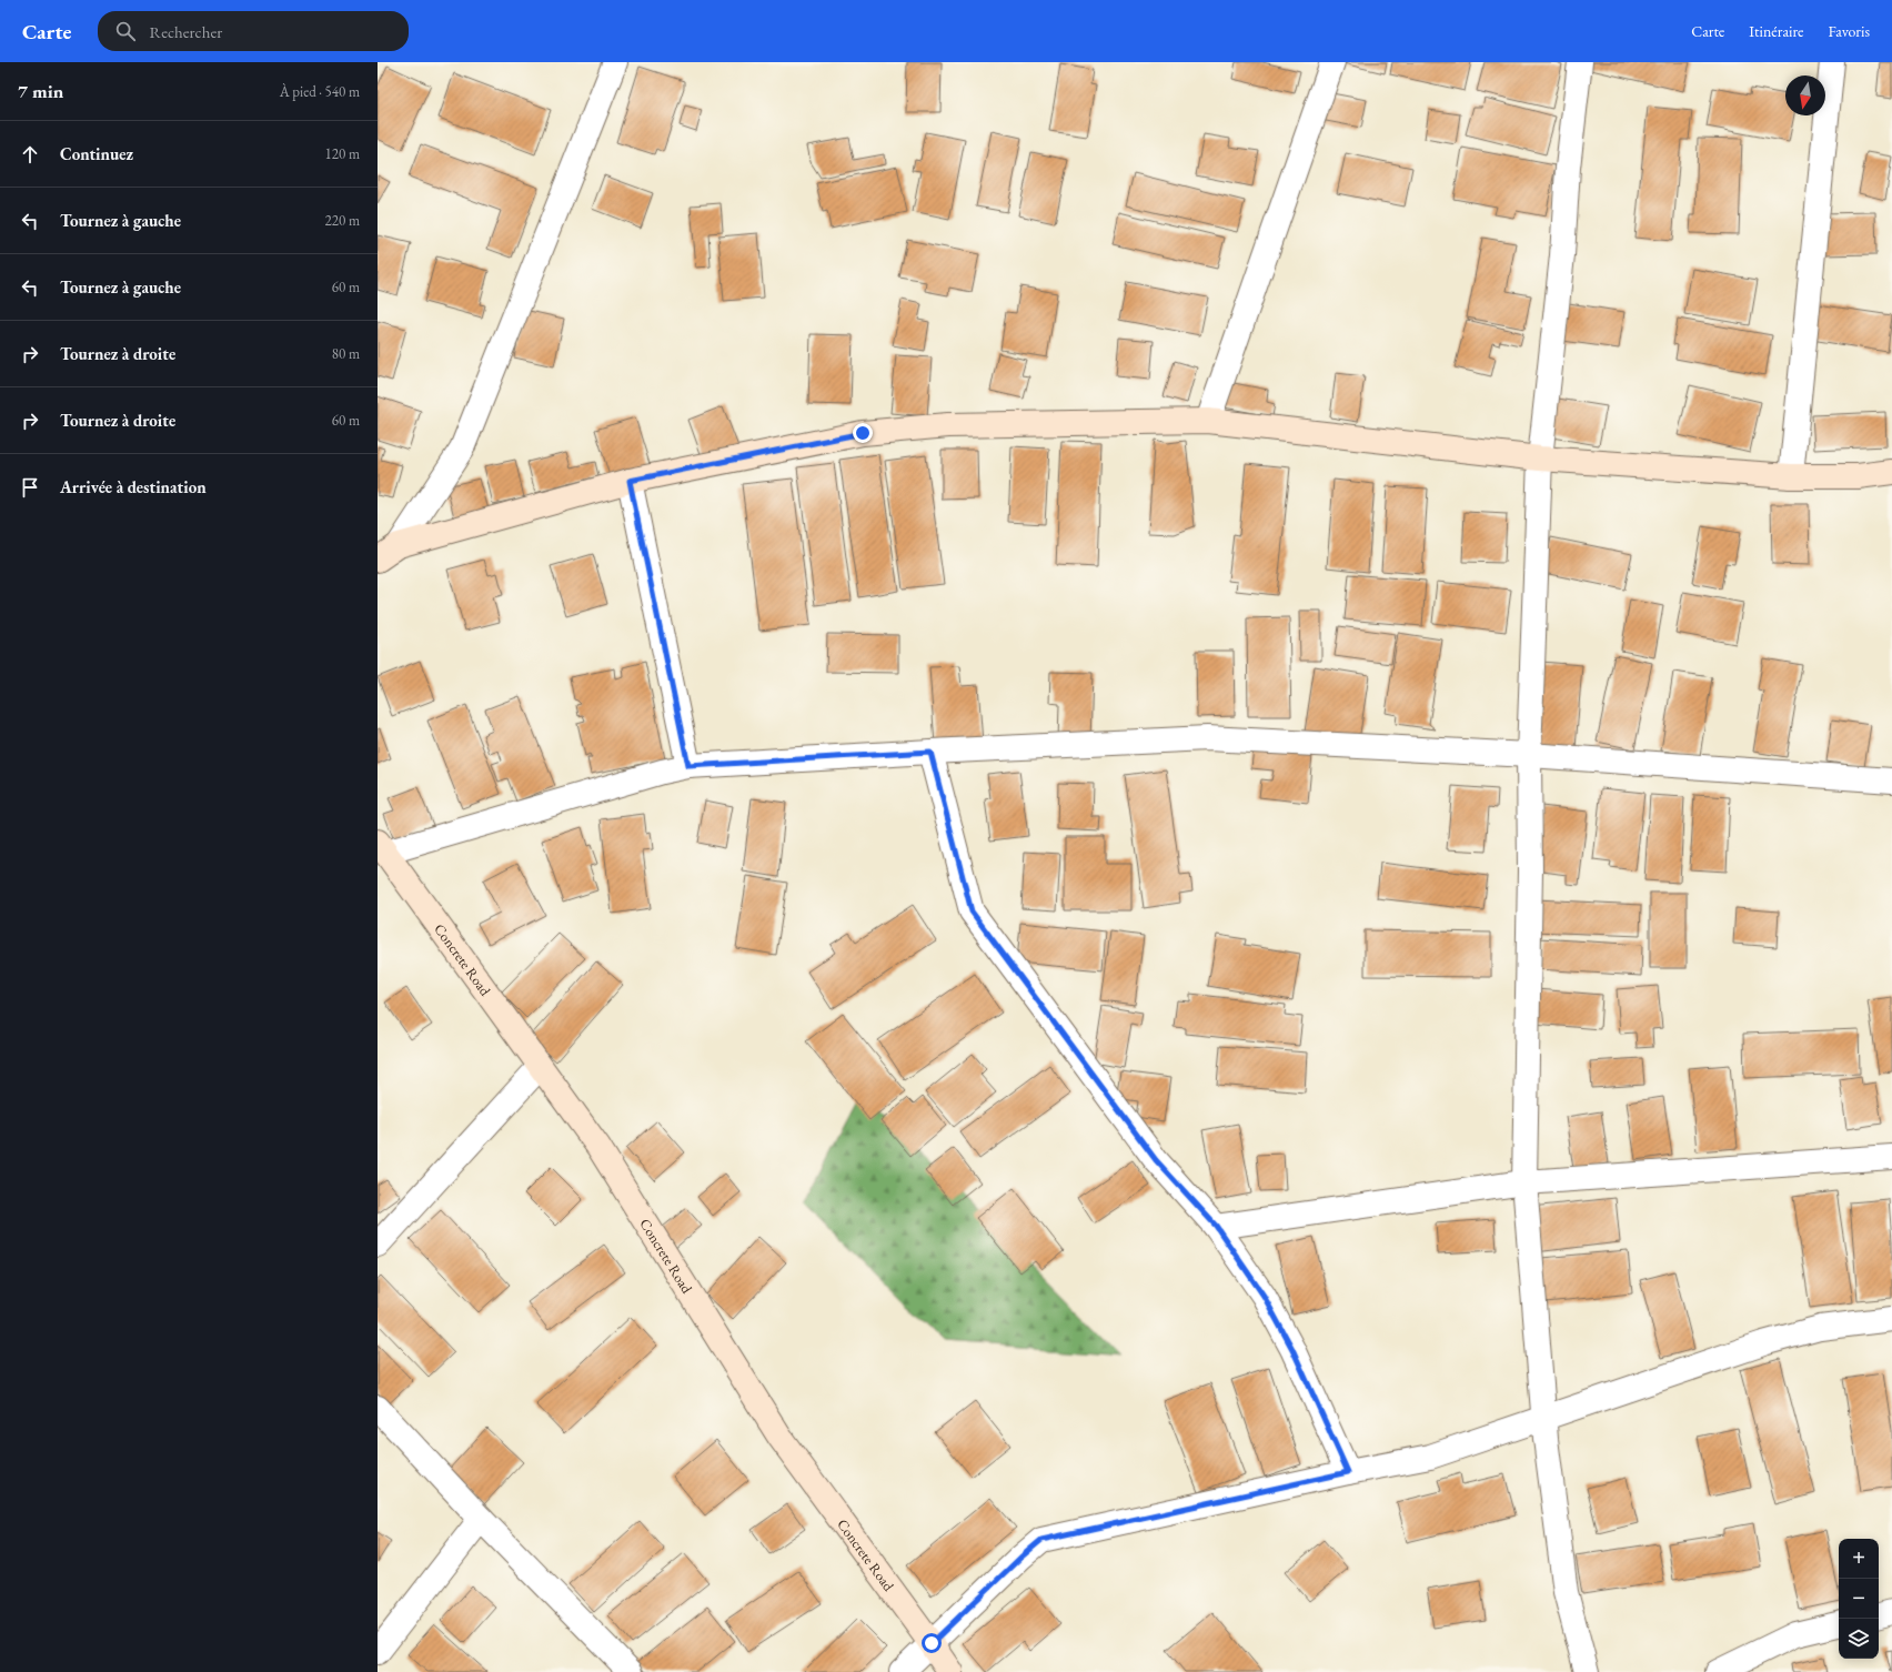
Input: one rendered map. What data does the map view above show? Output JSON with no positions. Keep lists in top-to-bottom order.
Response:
{
  "streets": {
    "street": ["Concrete Road"]
  },
  "north": "bottom",
  "page": {
    "header": "Carte",
    "search": "Rechercher",
    "nav": ["Carte", "Itinéraire", "Favoris"],
    "heading": ["7 min", "À pied · 540 m"],
    "list": [
      ["Continuez", "120 m"],
      ["Tournez à gauche", "220 m"],
      ["Tournez à gauche", "60 m"],
      ["Tournez à droite", "80 m"],
      ["Tournez à droite", "60 m"],
      "Arrivée à destination"
    ],
    "map_buttons": ["+", "−"]
  }
}
